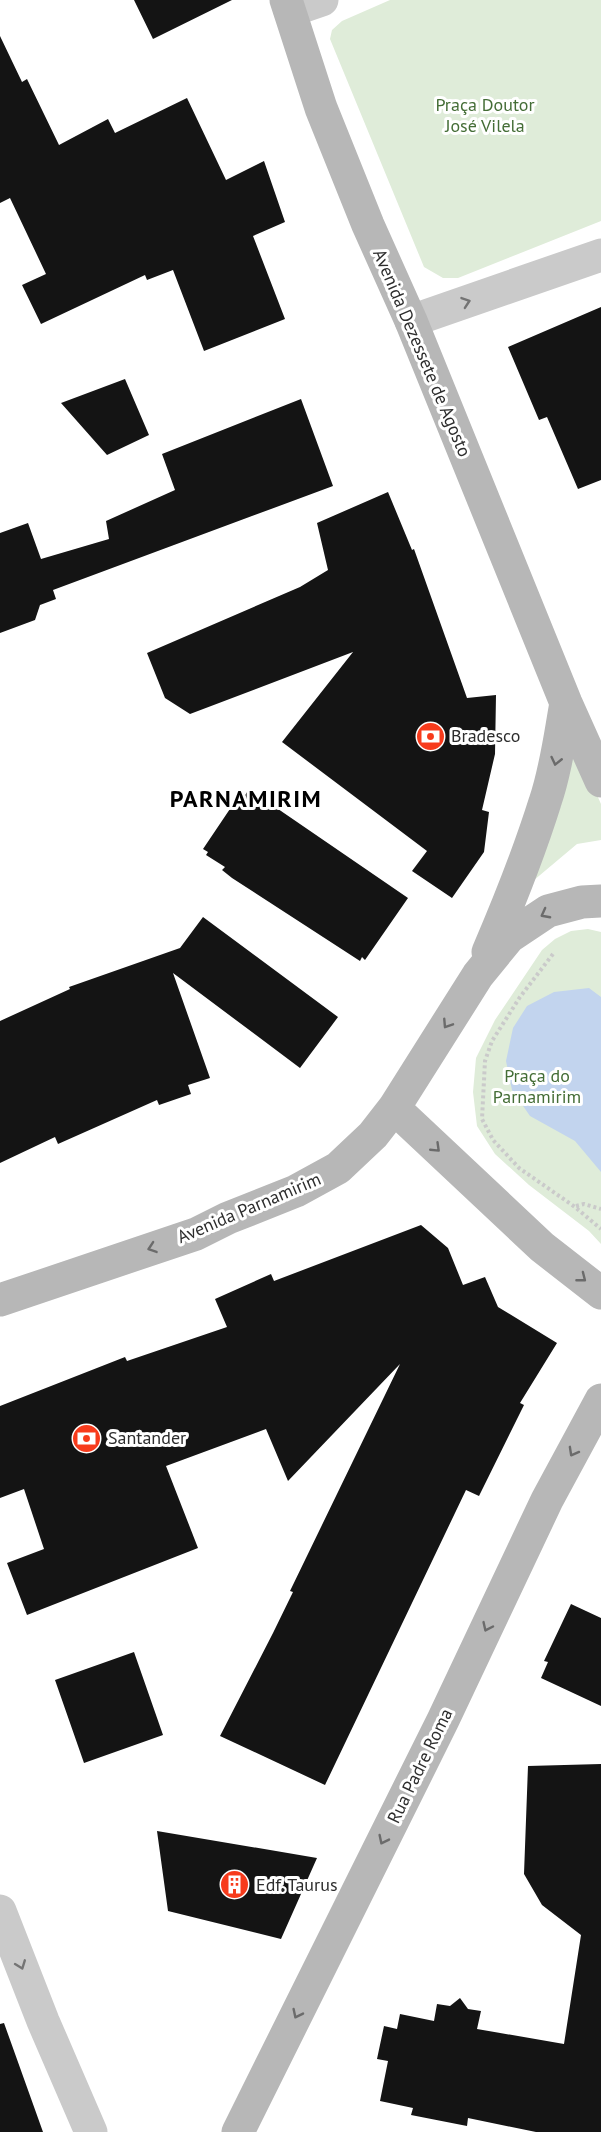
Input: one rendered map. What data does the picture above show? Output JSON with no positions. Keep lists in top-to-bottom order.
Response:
{
  "streets": {
    "main road": ["Avenida Dezessete de Agosto", "Avenida Parnamirim", "Rua Padre Roma"]
  },
  "one_way": ["Avenida Parnamirim", "Rua Padre Roma"],
  "districts": ["PARNAMIRIM"],
  "parks": ["Praça Doutor José Vilela", "Praça do Parnamirim"],
  "places": {
    "bank": ["Bradesco", "Santander"],
    "building": ["Edf. Taurus"]
  }
}
